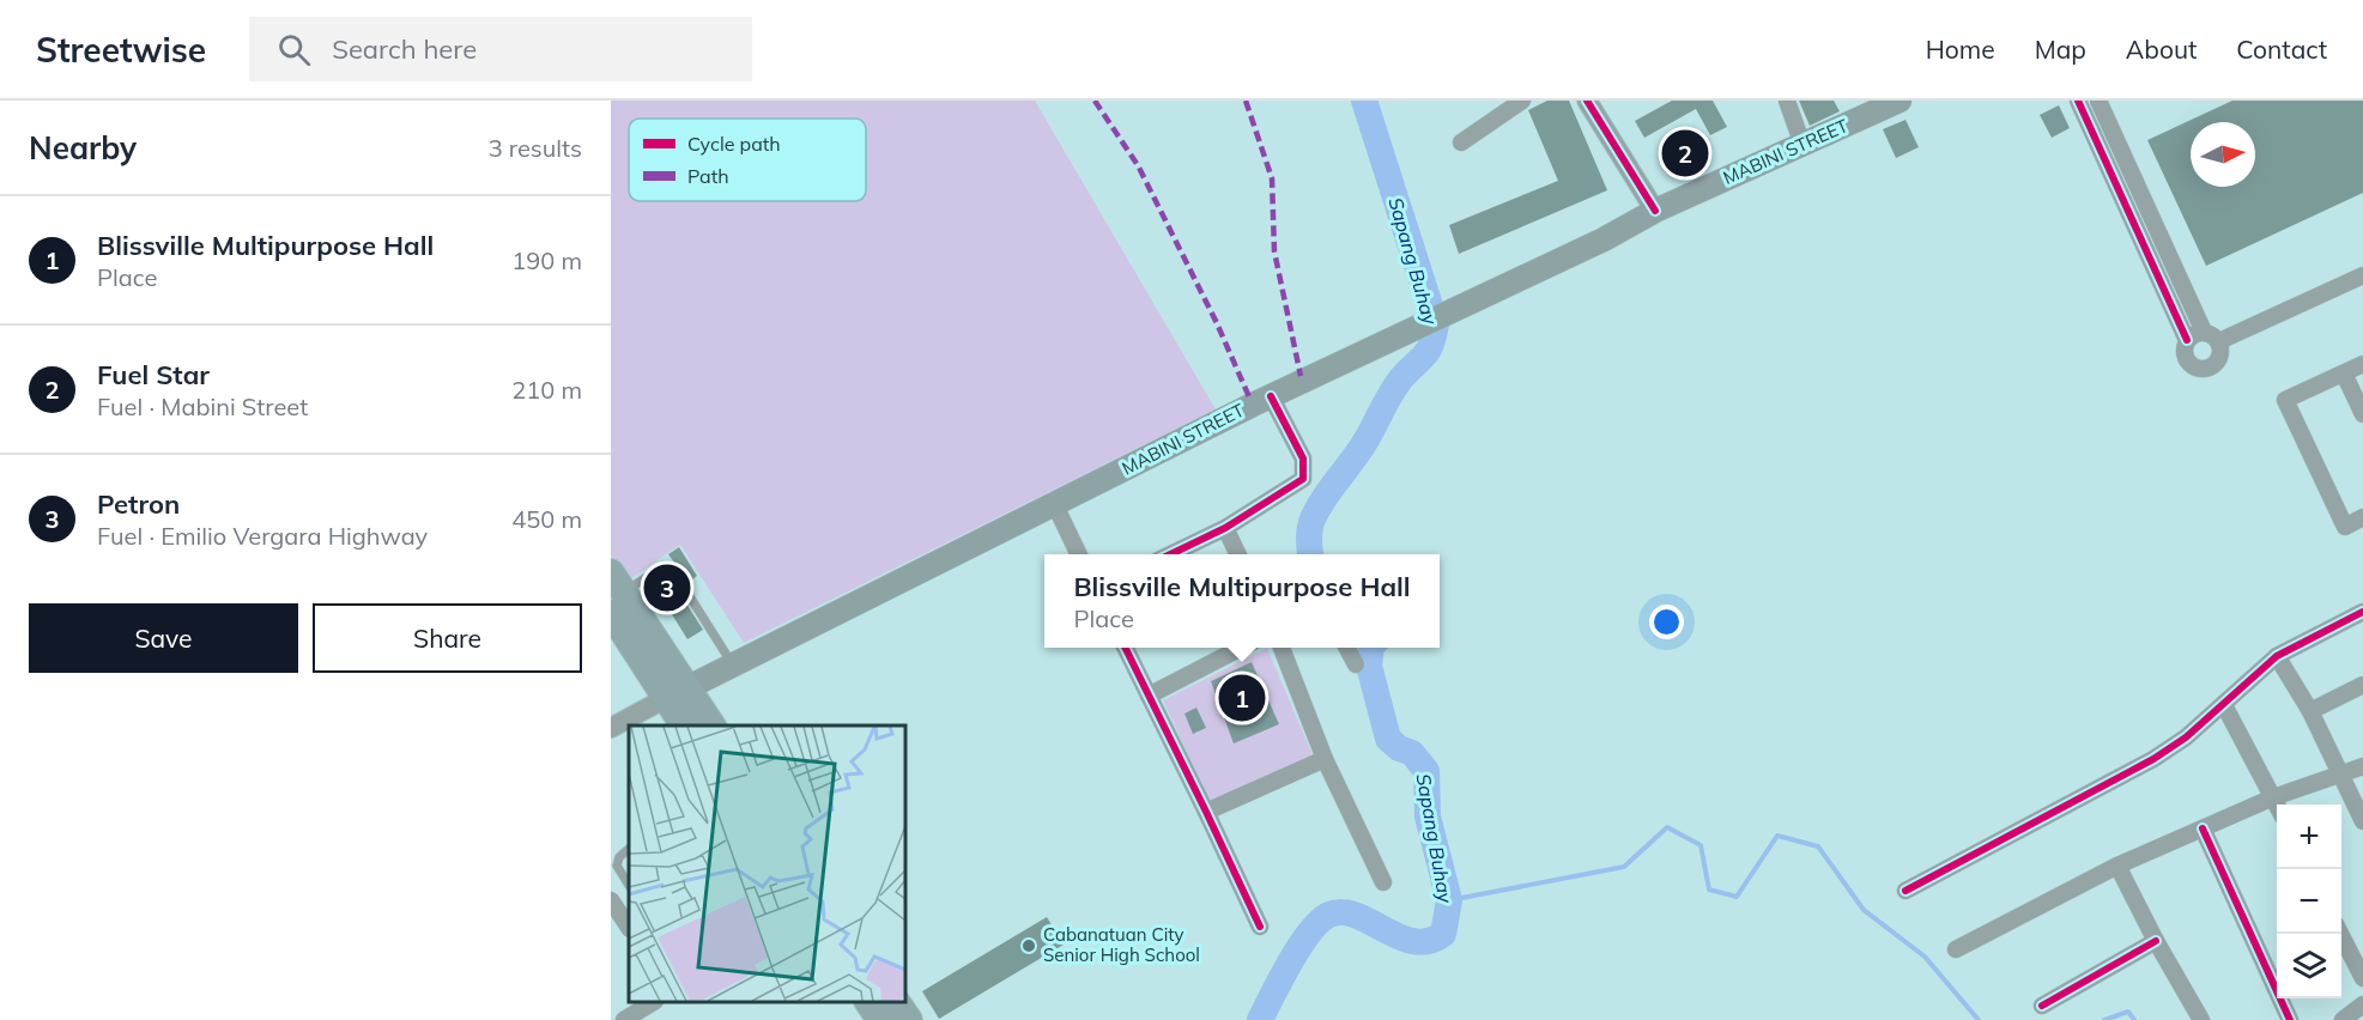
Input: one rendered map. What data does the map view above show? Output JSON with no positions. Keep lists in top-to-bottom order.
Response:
{
  "streets": {
    "main road": ["MABINI STREET"]
  },
  "water": ["Sapang Buhay"],
  "places": ["Cabanatuan City Senior High School"],
  "legend": ["Cycle path", "Path"],
  "north": "right",
  "page": {
    "header": "Streetwise",
    "search": "Search here",
    "nav": [
      "Home",
      "Map",
      "About",
      "Contact"
    ],
    "heading": ["Nearby", "3 results"],
    "pins": ["2", "3", "1"],
    "list": [
      {
        "mark": "1",
        "name": "Blissville Multipurpose Hall",
        "note": "Place",
        "value": "190 m"
      },
      {
        "mark": "2",
        "name": "Fuel Star",
        "note": "Fuel · Mabini Street",
        "value": "210 m"
      },
      {
        "mark": "3",
        "name": "Petron",
        "note": "Fuel · Emilio Vergara Highway",
        "value": "450 m"
      }
    ],
    "popup": ["Blissville Multipurpose Hall", "Place"],
    "buttons": ["Save", "Share"],
    "map_buttons": ["+", "−"]
  }
}
